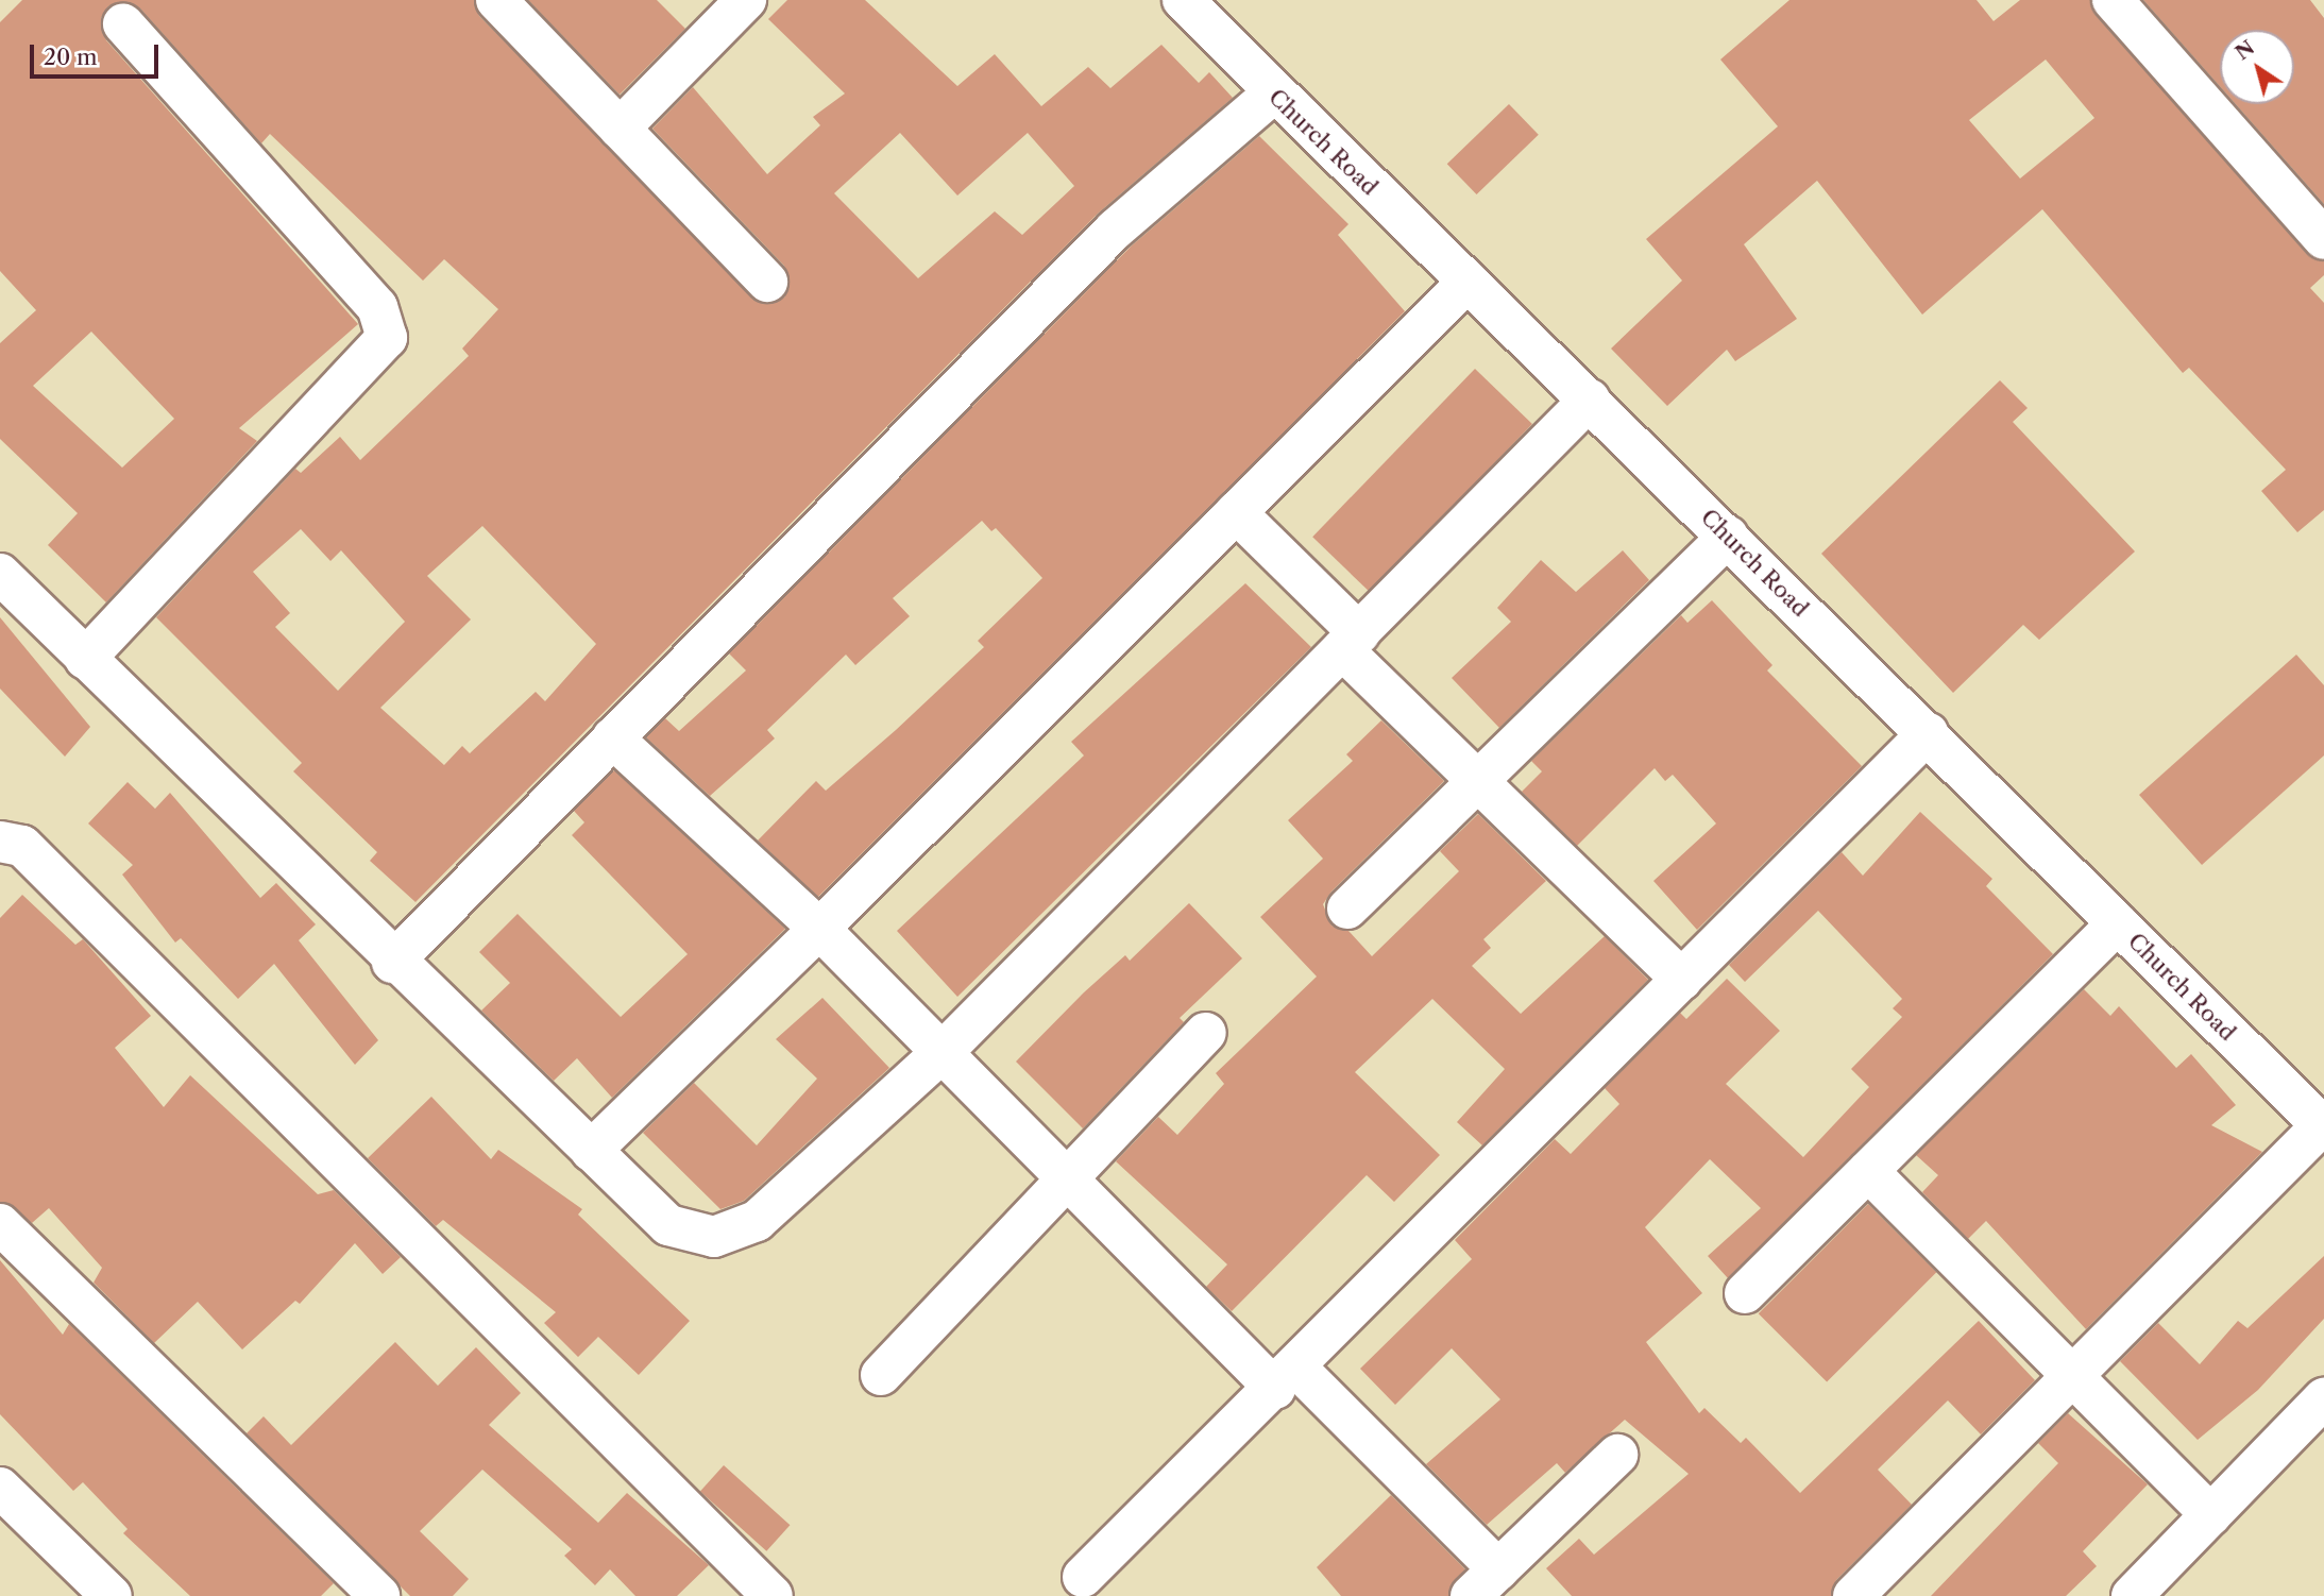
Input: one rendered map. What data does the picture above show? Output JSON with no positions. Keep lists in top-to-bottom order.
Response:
{
  "streets": {
    "street": ["Church Road"]
  },
  "scale_bar": "20 m",
  "north": "top left"
}
